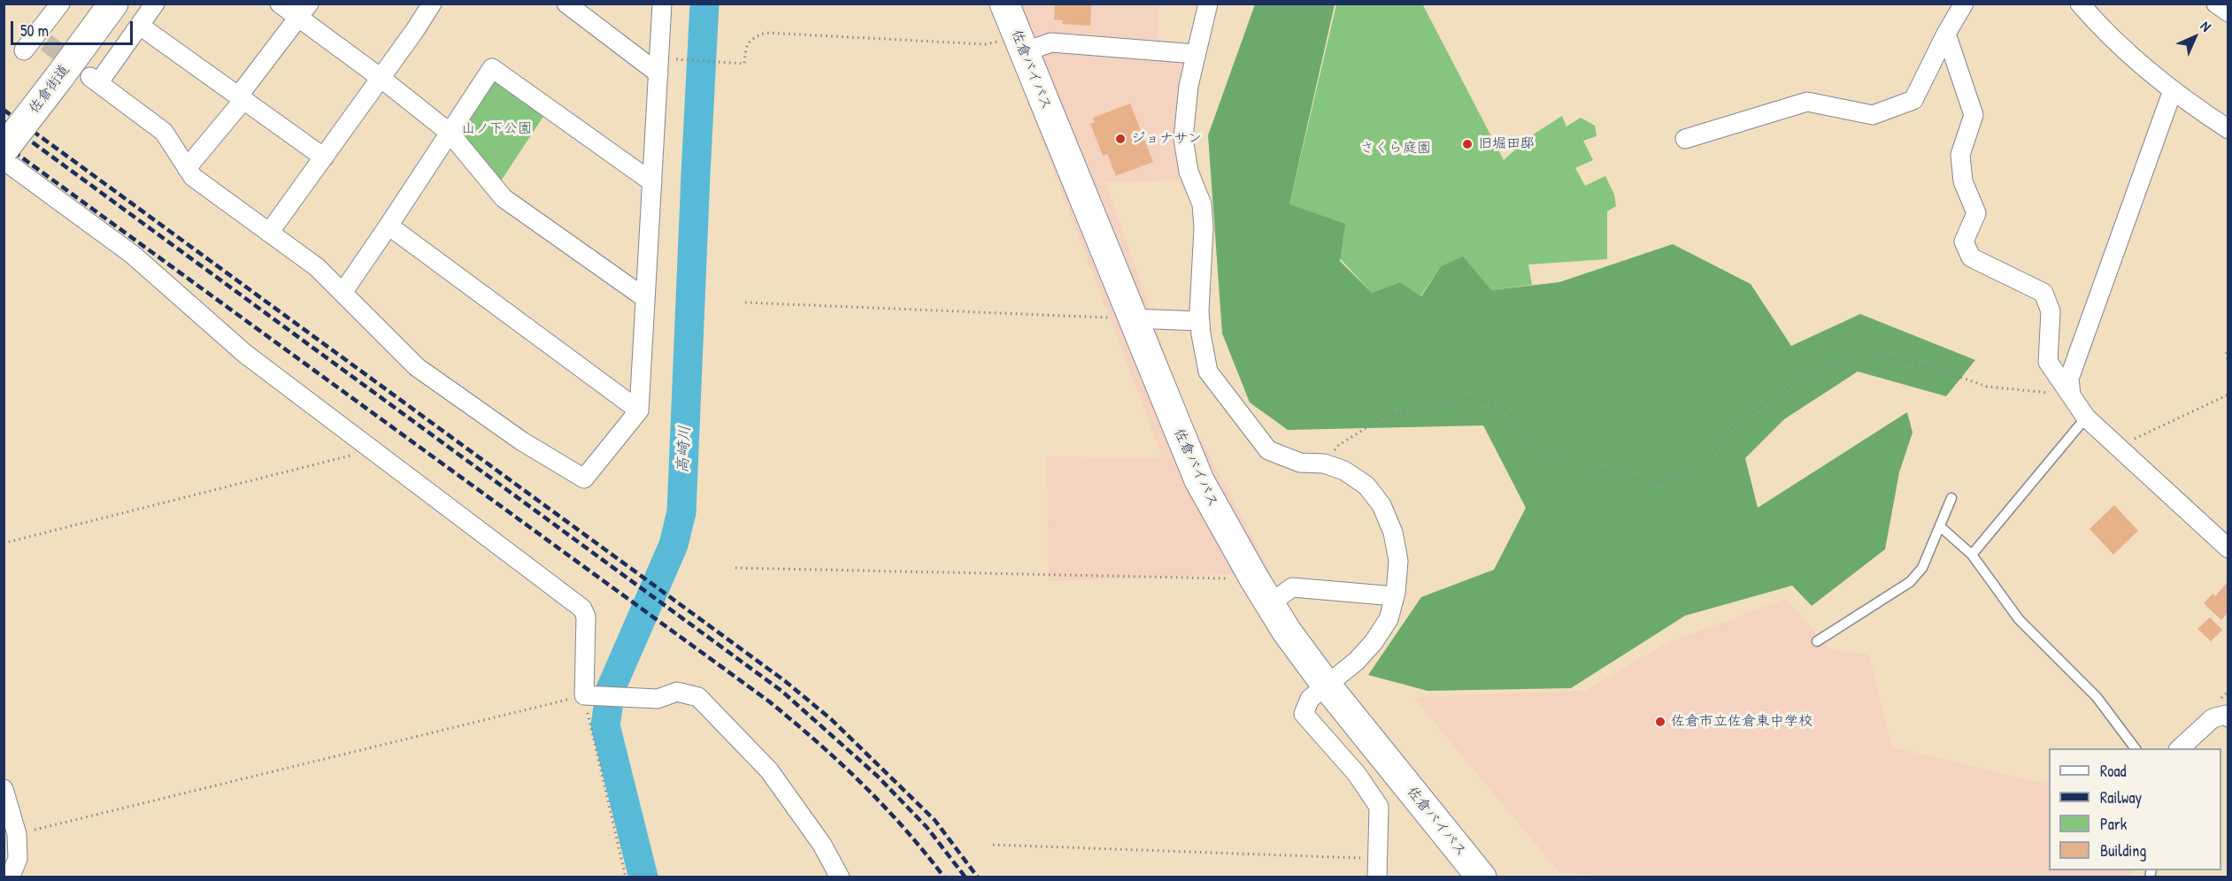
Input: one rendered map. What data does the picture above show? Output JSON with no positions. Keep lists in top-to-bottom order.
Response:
{
  "streets": {
    "main road": ["佐倉バイパス", "佐倉街道"]
  },
  "water": ["高崎川"],
  "parks": ["山ノ下公園", "さくら庭園"],
  "places": ["ジョナサン", "旧堀田邸", "佐倉市立佐倉東中学校"],
  "legend": [
    "Road",
    "Railway",
    "Park",
    "Building"
  ],
  "scale_bar": "50 m",
  "north": "top right"
}
